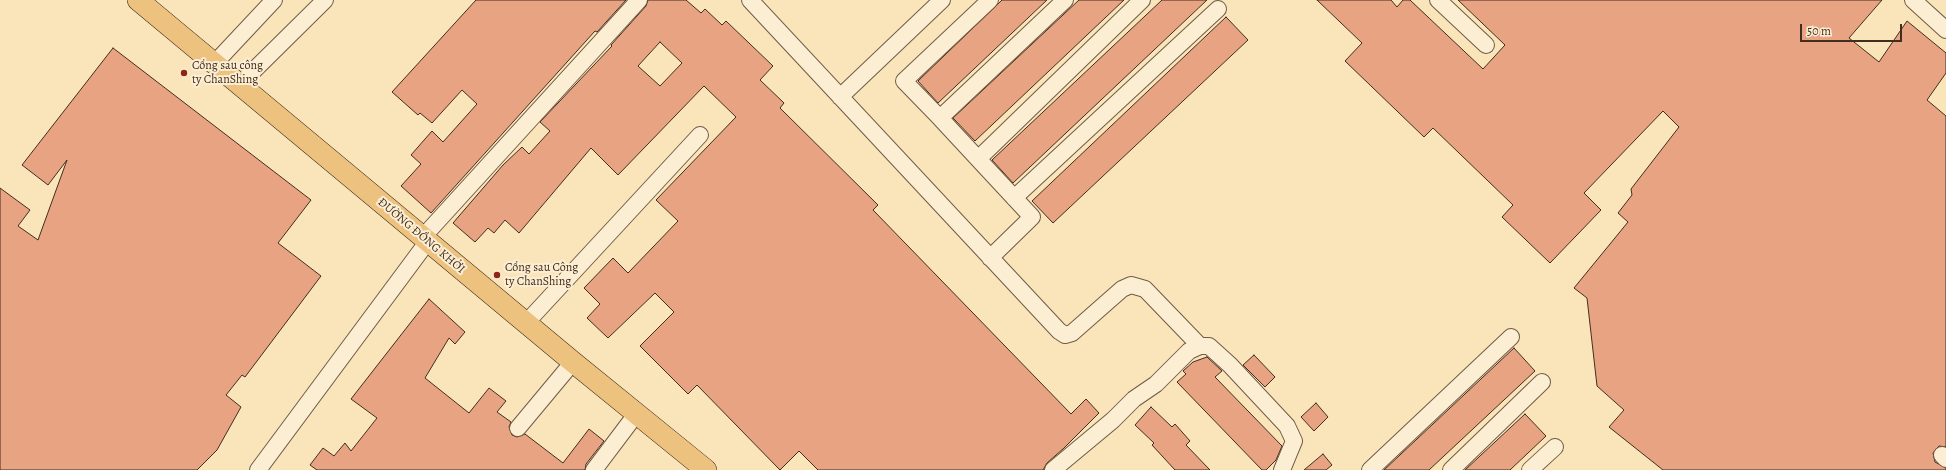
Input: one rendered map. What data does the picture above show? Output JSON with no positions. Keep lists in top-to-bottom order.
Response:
{
  "streets": {
    "main road": ["ĐƯỜNG ĐỒNG KHỞI"]
  },
  "places": ["Cổng sau công ty ChanShing", "Cổng sau Công ty ChanShing"],
  "scale_bar": "50 m"
}
